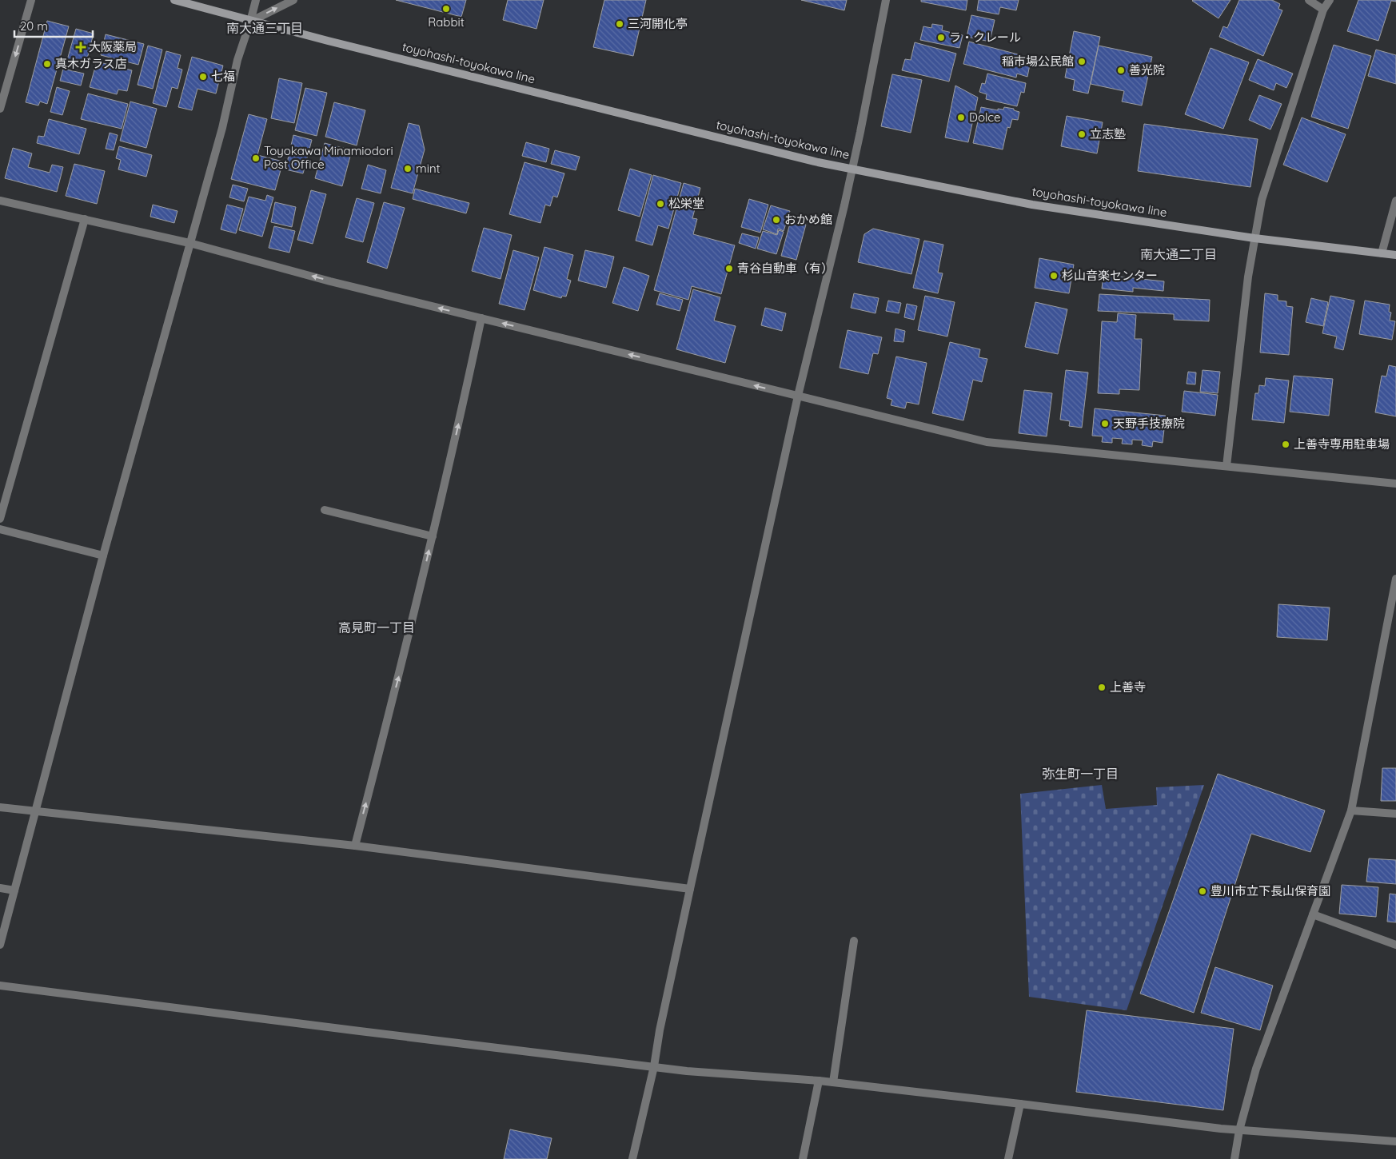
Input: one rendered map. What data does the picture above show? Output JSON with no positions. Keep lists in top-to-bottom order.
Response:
{
  "streets": {
    "main road": ["toyohashi-toyokawa line"]
  },
  "districts": [
    "南大通三丁目",
    "南大通二丁目",
    "高見町一丁目",
    "弥生町一丁目"
  ],
  "places": {
    "other": [
      "Rabbit",
      "三河開化亭",
      "ラ・クレール",
      "稲市場公民館",
      "真木ガラス店",
      "善光院",
      "七福",
      "Dolce",
      "立志塾",
      "Toyokawa Minamiodori Post Office",
      "mint",
      "松栄堂",
      "おかめ館",
      "青谷自動車（有）",
      "杉山音楽センター",
      "天野手技療院",
      "上善寺専用駐車場",
      "上善寺",
      "豊川市立下長山保育園"
    ],
    "health": ["大阪薬局"]
  },
  "scale_bar": "20 m"
}
